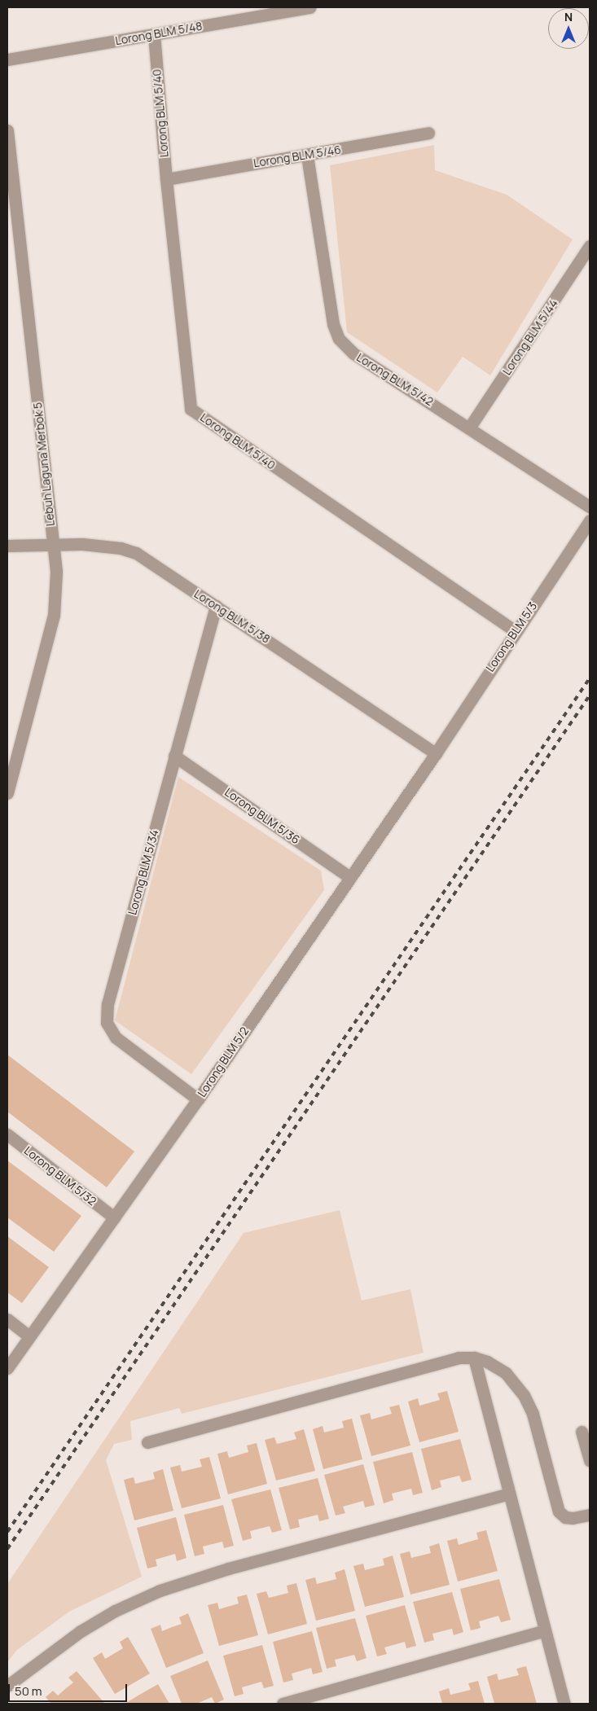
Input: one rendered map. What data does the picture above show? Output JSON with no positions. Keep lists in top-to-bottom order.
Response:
{
  "streets": {
    "street": [
      "Lorong BLM 5/48",
      "Lorong BLM 5/40",
      "Lorong BLM 5/46",
      "Lorong BLM 5/44",
      "Lorong BLM 5/42",
      "Lebuh Laguna Merbok 5",
      "Lorong BLM 5/38",
      "Lorong BLM 5/3",
      "Lorong BLM 5/36",
      "Lorong BLM 5/34",
      "Lorong BLM 5/2",
      "Lorong BLM 5/32"
    ]
  },
  "crossings": [
    ["Lorong BLM 5/48", "Lorong BLM 5/40"],
    ["Lorong BLM 5/40", "Lorong BLM 5/46"],
    ["Lorong BLM 5/40", "Lorong BLM 5/3"],
    ["Lorong BLM 5/46", "Lorong BLM 5/42"],
    ["Lorong BLM 5/44", "Lorong BLM 5/42"],
    ["Lebuh Laguna Merbok 5", "Lorong BLM 5/38"],
    ["Lorong BLM 5/38", "Lorong BLM 5/3"],
    ["Lorong BLM 5/38", "Lorong BLM 5/34"],
    ["Lorong BLM 5/38", "Lorong BLM 5/2"],
    ["Lorong BLM 5/3", "Lorong BLM 5/2"],
    ["Lorong BLM 5/36", "Lorong BLM 5/34"],
    ["Lorong BLM 5/36", "Lorong BLM 5/2"],
    ["Lorong BLM 5/34", "Lorong BLM 5/2"],
    ["Lorong BLM 5/2", "Lorong BLM 5/32"]
  ],
  "scale_bar": "50 m",
  "north": "top"
}
